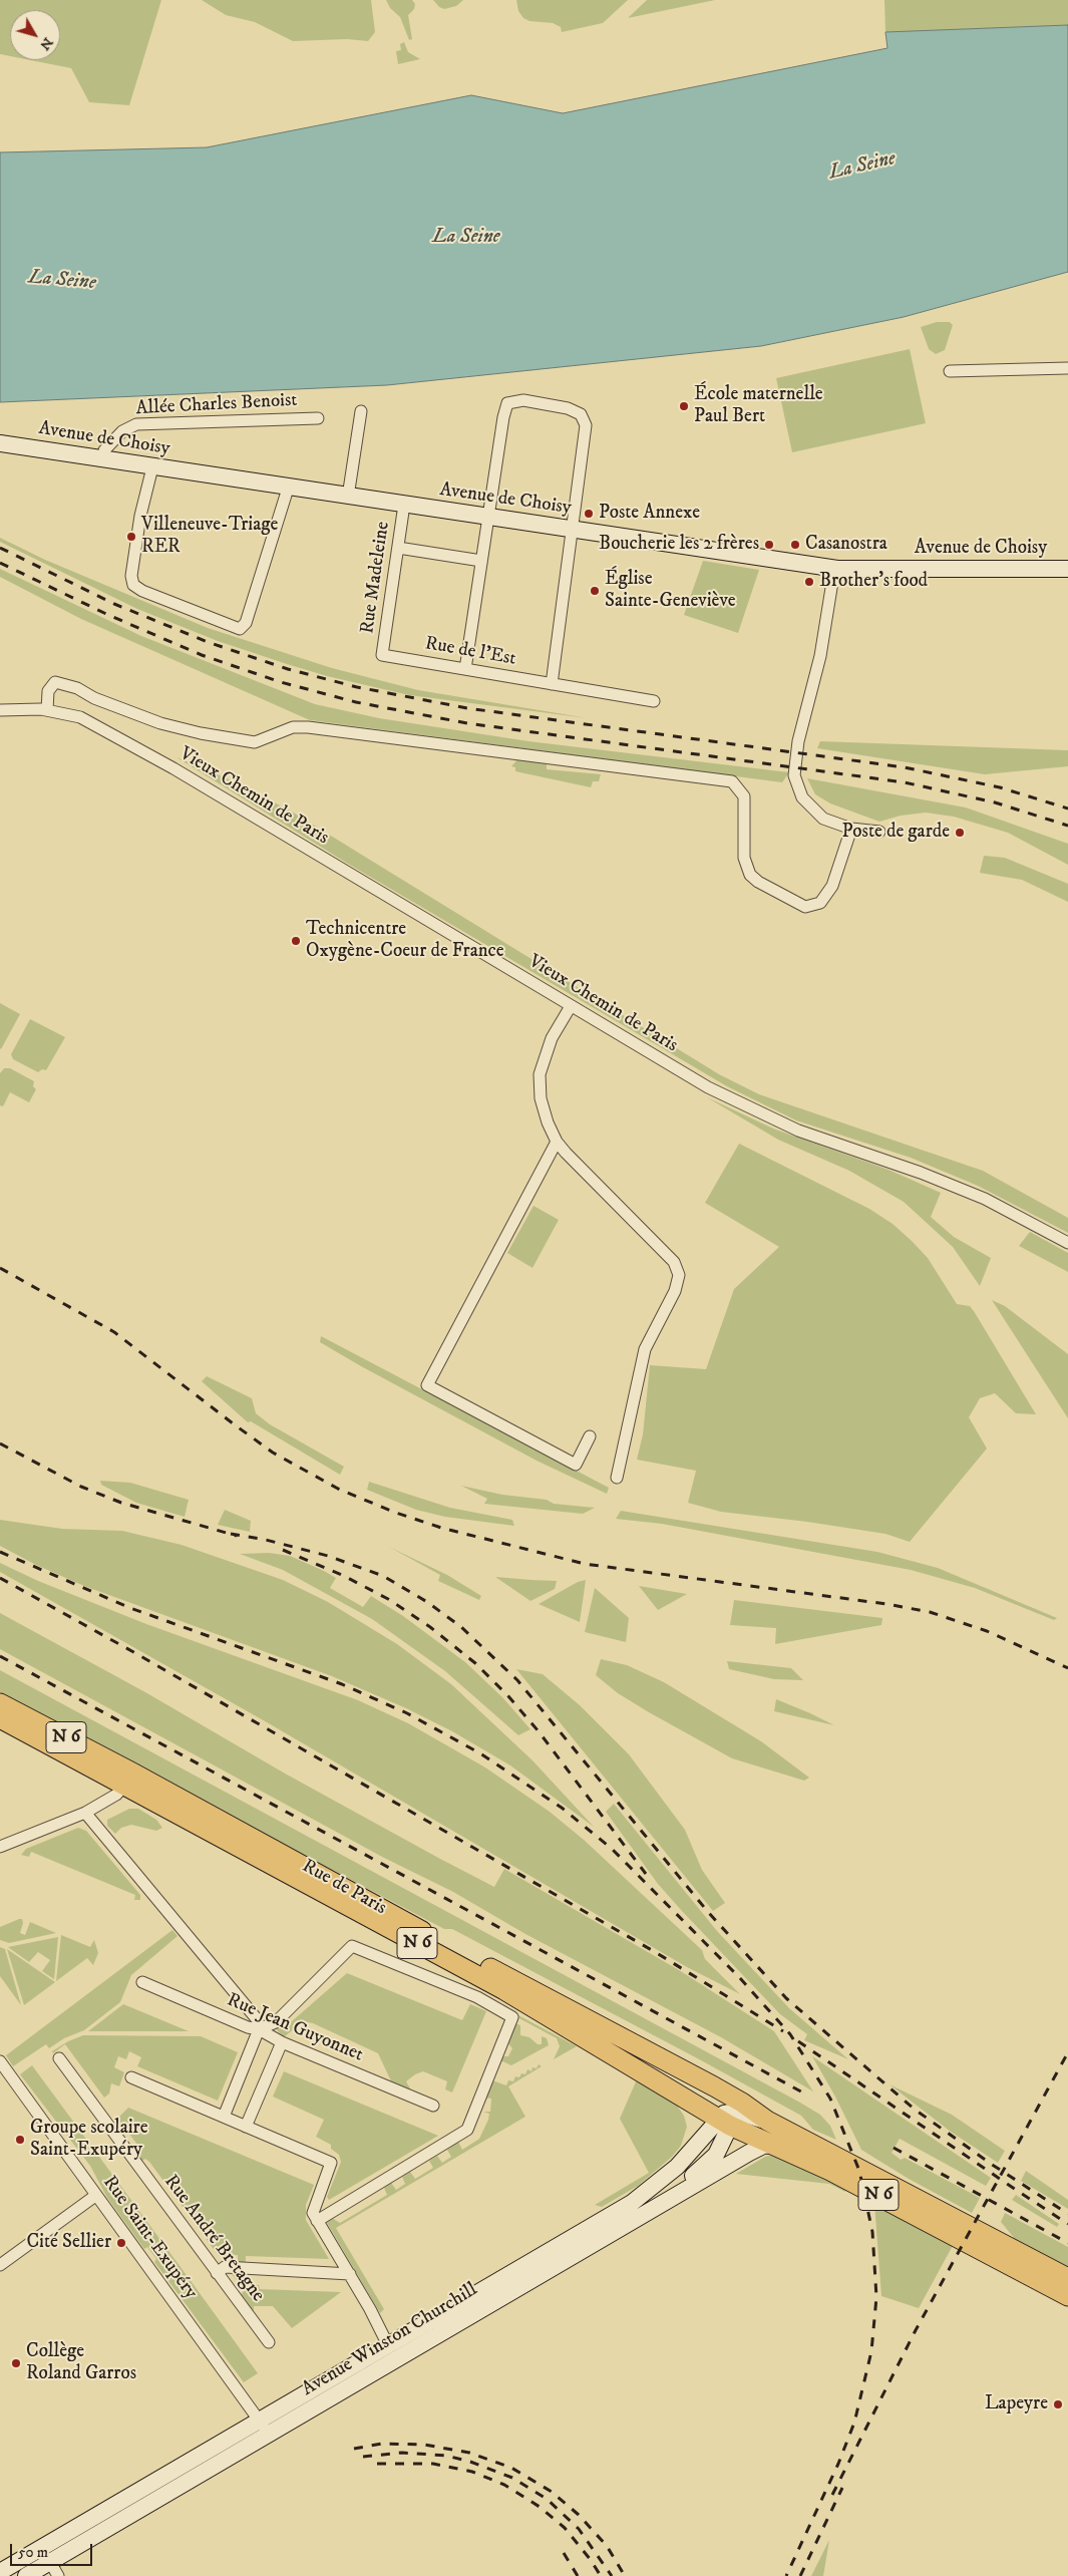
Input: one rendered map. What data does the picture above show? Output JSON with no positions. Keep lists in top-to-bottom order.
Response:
{
  "streets": {
    "main road": [
      "Avenue de Choisy",
      "N 6",
      "Rue de Paris",
      "Avenue Winston Churchill"
    ],
    "street": [
      "Allée Charles Benoist",
      "Rue Madeleine",
      "Rue de l'Est",
      "Vieux Chemin de Paris",
      "Rue Jean Guyonnet",
      "Rue Saint-Exupéry",
      "Rue André Bretagne"
    ]
  },
  "crossings": [
    ["Allée Charles Benoist", "Avenue de Choisy"],
    ["Avenue de Choisy", "Rue Madeleine"],
    ["Rue Madeleine", "Rue de l'Est"],
    ["N 6", "Rue de Paris"],
    ["N 6", "Avenue Winston Churchill"],
    ["Rue de Paris", "Avenue Winston Churchill"],
    ["Rue Saint-Exupéry", "Avenue Winston Churchill"]
  ],
  "water": ["La Seine"],
  "places": [
    "École maternelle Paul Bert",
    "Poste Annexe",
    "Villeneuve-Triage RER",
    "Boucherie les 2 frères",
    "Casanostra",
    "Brother's food",
    "Église Sainte-Geneviève",
    "Poste de garde",
    "Technicentre Oxygène-Coeur de France",
    "Groupe scolaire Saint-Exupéry",
    "Cité Sellier",
    "Collège Roland Garros",
    "Lapeyre"
  ],
  "scale_bar": "50 m",
  "north": "bottom right"
}
